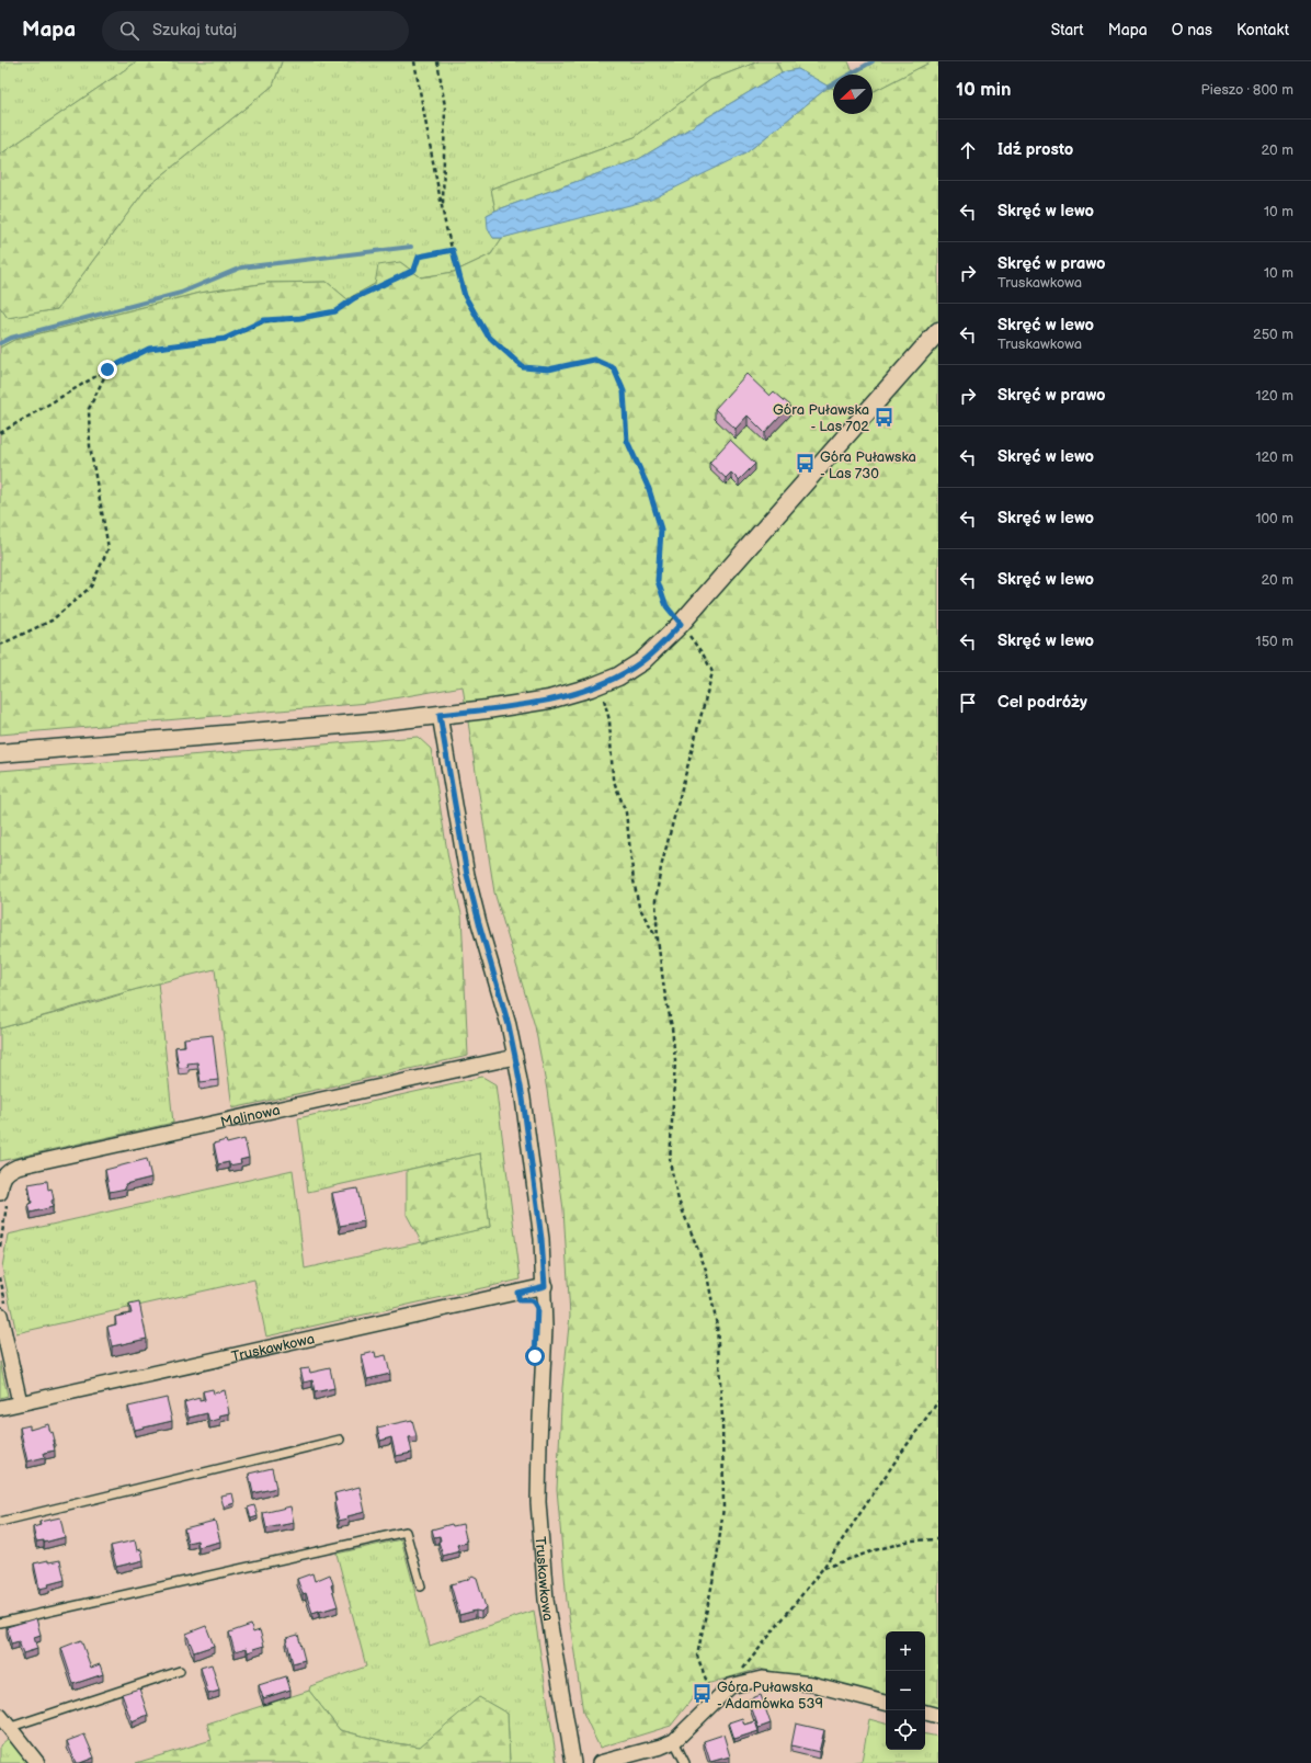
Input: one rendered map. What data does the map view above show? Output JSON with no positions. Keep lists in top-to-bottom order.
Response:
{
  "streets": {
    "street": ["Malinowa", "Truskawkowa"]
  },
  "crossings": [
    ["Malinowa", "Truskawkowa"]
  ],
  "places": {
    "bus stop": ["Góra Puławska - Las 702", "Góra Puławska - Las 730", "Góra Puławska - Adamówka 539"]
  },
  "north": "bottom left",
  "page": {
    "header": "Mapa",
    "search": "Szukaj tutaj",
    "nav": [
      "Start",
      "Mapa",
      "O nas",
      "Kontakt"
    ],
    "heading": ["10 min", "Pieszo · 800 m"],
    "list": [
      ["Idź prosto", "20 m"],
      ["Skręć w lewo", "10 m"],
      ["Skręć w prawo", "Truskawkowa", "10 m"],
      ["Skręć w lewo", "Truskawkowa", "250 m"],
      ["Skręć w prawo", "120 m"],
      ["Skręć w lewo", "120 m"],
      ["Skręć w lewo", "100 m"],
      ["Skręć w lewo", "20 m"],
      ["Skręć w lewo", "150 m"],
      "Cel podróży"
    ],
    "map_buttons": ["+", "−"]
  }
}
